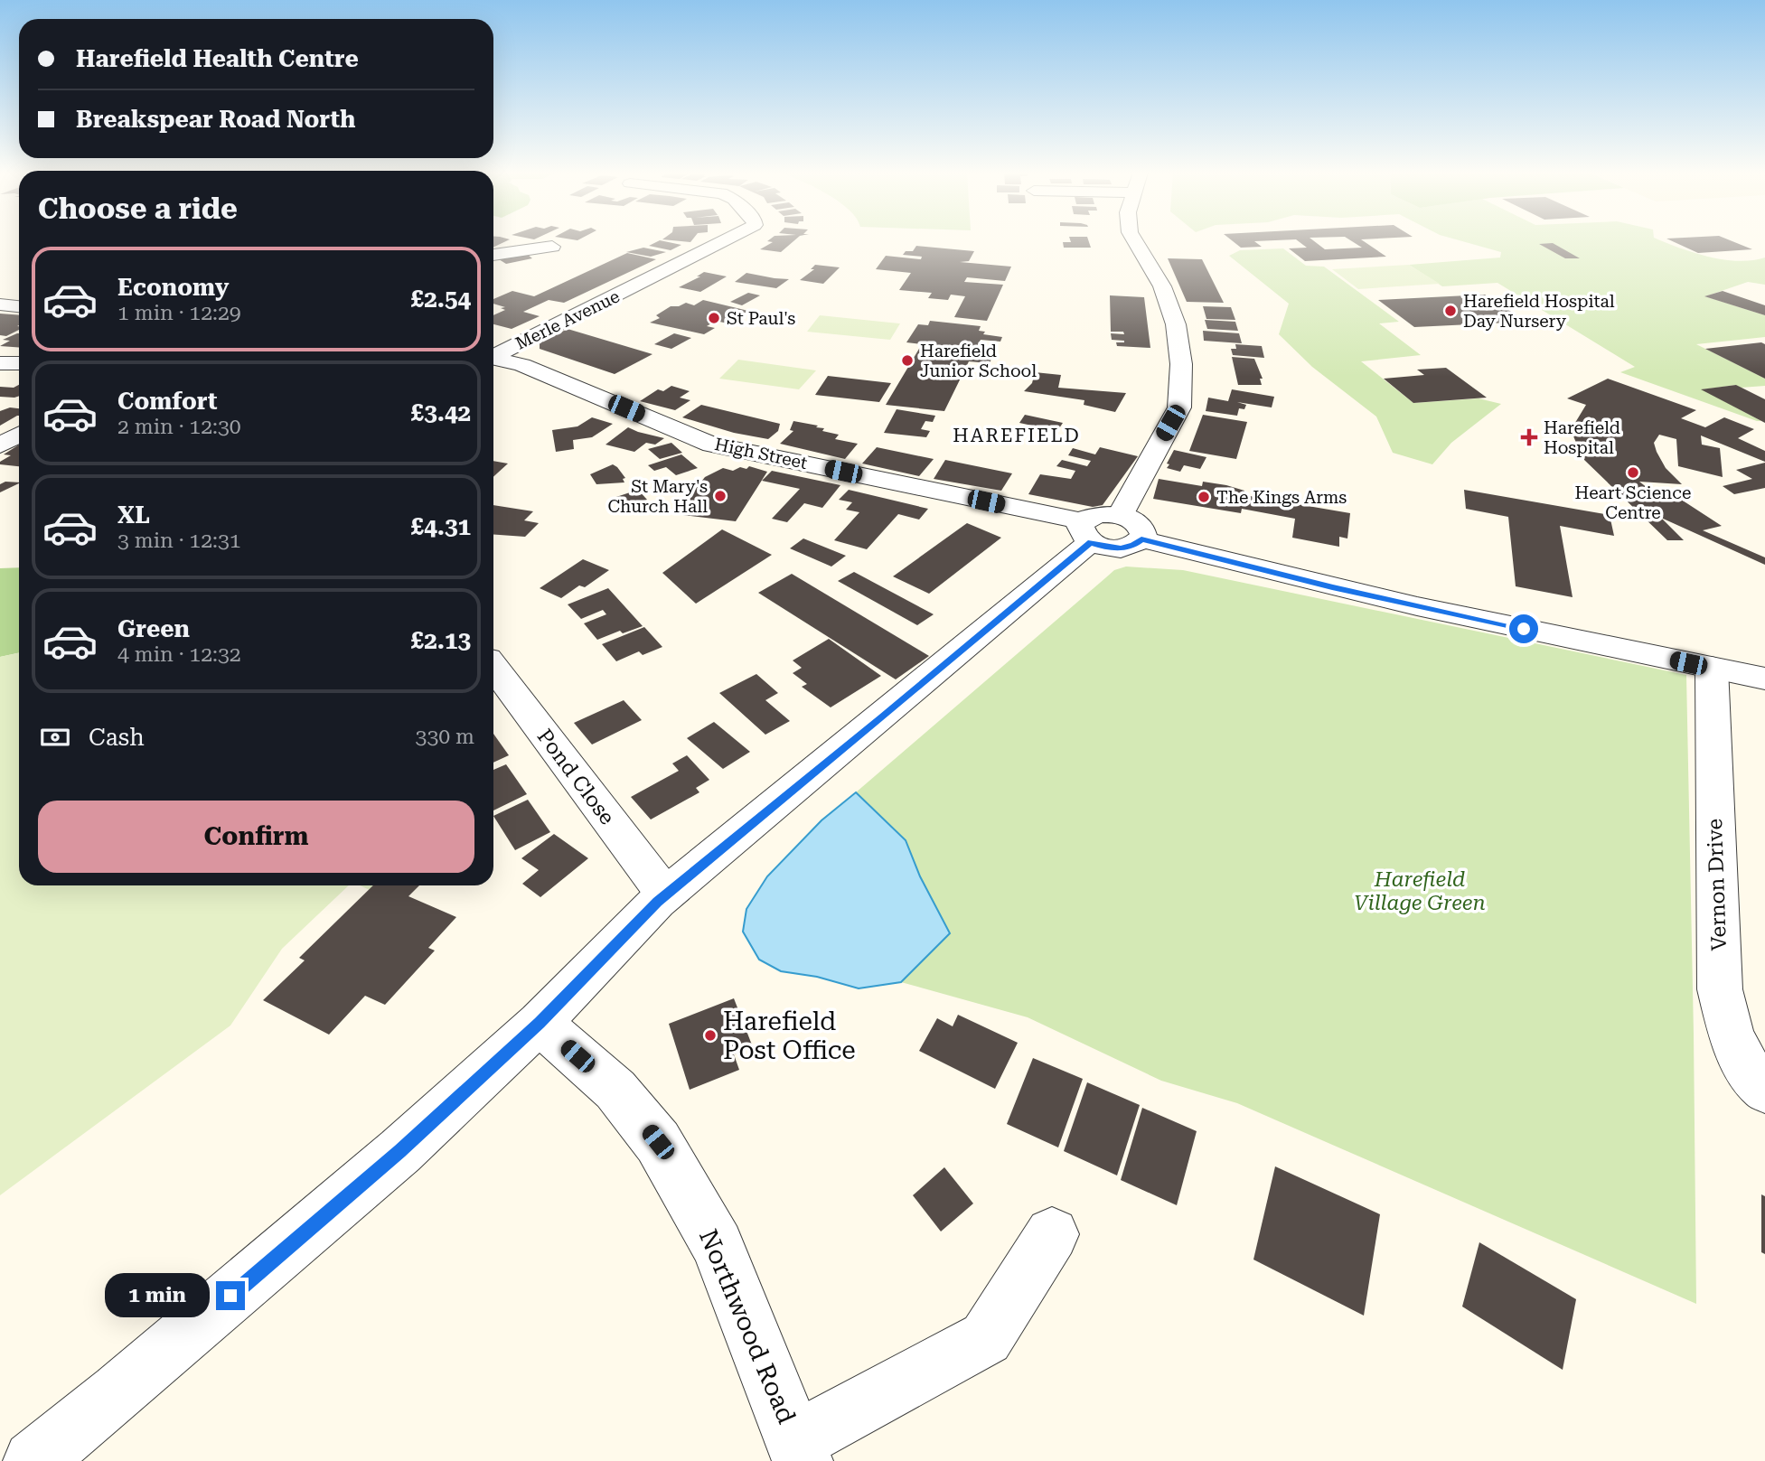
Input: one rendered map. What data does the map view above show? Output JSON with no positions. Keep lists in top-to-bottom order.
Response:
{
  "streets": {
    "street": [
      "Merle Avenue",
      "High Street",
      "Pond Close",
      "Vernon Drive",
      "Northwood Road"
    ]
  },
  "districts": ["HAREFIELD"],
  "parks": ["Harefield Village Green"],
  "places": {
    "other": [
      "Harefield Hospital Day Nursery",
      "St Paul's",
      "Harefield Junior School",
      "Heart Science Centre",
      "St Mary's Church Hall",
      "The Kings Arms",
      "Harefield Post Office"
    ],
    "health": ["Harefield Hospital"]
  },
  "page": {
    "banner": ["Harefield Health Centre", "Breakspear Road North"],
    "heading": "Choose a ride",
    "list": [
      {
        "name": "Economy",
        "note": "1 min · 12:29",
        "value": "£2.54"
      },
      {
        "name": "Comfort",
        "note": "2 min · 12:30",
        "value": "£3.42"
      },
      {
        "name": "XL",
        "note": "3 min · 12:31",
        "value": "£4.31"
      },
      {
        "name": "Green",
        "note": "4 min · 12:32",
        "value": "£2.13"
      }
    ],
    "pay": ["Cash", "330 m"],
    "buttons": "Confirm",
    "bubble": "1 min"
  }
}
